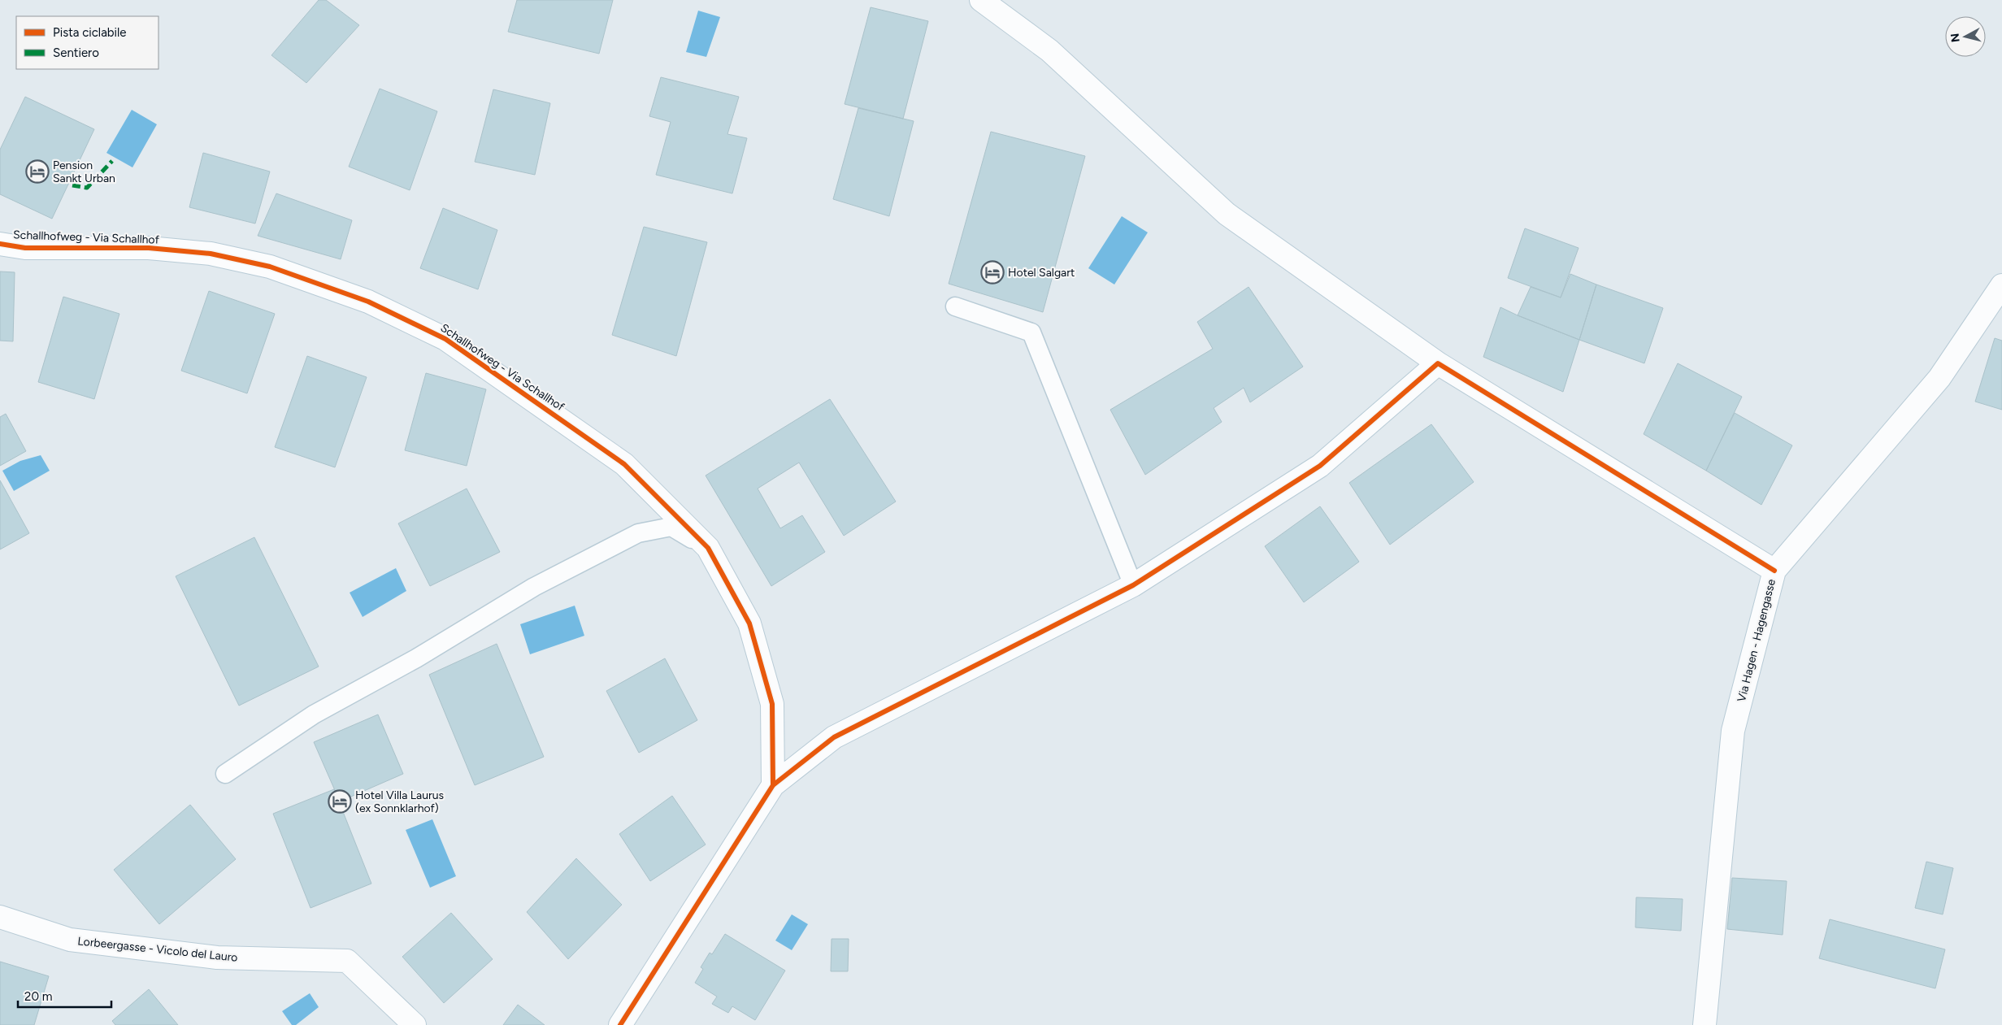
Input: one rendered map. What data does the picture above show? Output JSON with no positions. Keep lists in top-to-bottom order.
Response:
{
  "streets": {
    "street": ["Schallhofweg - Via Schallhof", "Via Hagen - Hagengasse", "Lorbeergasse - Vicolo del Lauro"]
  },
  "places": {
    "hotel": ["Pension Sankt Urban", "Hotel Salgart", "Hotel Villa Laurus (ex Sonnklarhof)"]
  },
  "legend": ["Pista ciclabile", "Sentiero"],
  "scale_bar": "20 m",
  "north": "left"
}
